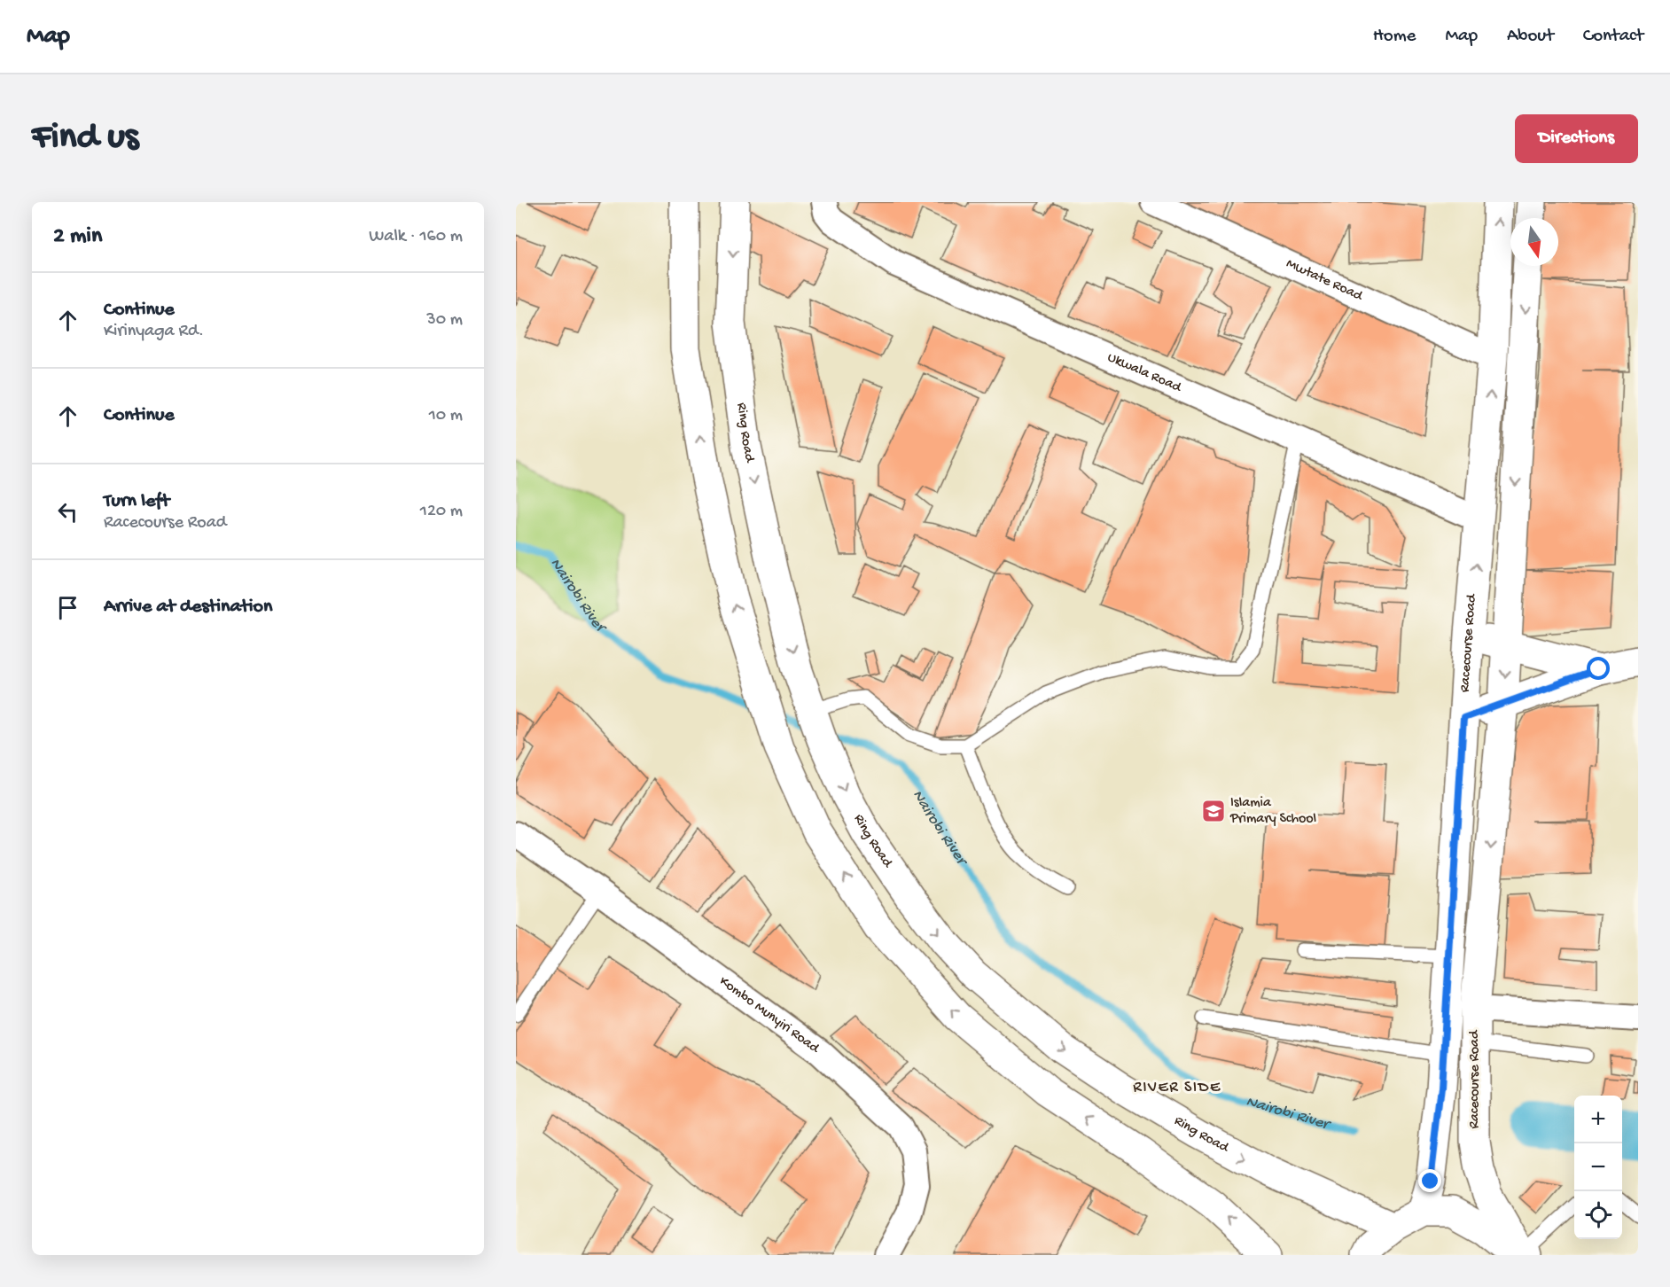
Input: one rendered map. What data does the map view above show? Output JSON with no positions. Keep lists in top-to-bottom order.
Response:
{
  "streets": {
    "main road": ["Ring Road", "Racecourse Road"],
    "street": ["Mwtate Road", "Ukwala Road", "Kombo Munyiri Road"]
  },
  "crossings": [
    ["Mwtate Road", "Racecourse Road"],
    ["Ukwala Road", "Racecourse Road"]
  ],
  "districts": ["RIVER SIDE"],
  "water": ["Nairobi River"],
  "places": {
    "school or university": ["Islamia Primary School"]
  },
  "north": "bottom",
  "page": {
    "header": "Map",
    "nav": [
      "Home",
      "Map",
      "About",
      "Contact"
    ],
    "buttons": "Directions",
    "title": "Find us",
    "heading": ["2 min", "Walk · 160 m"],
    "list": [
      ["Continue", "Kirinyaga Rd.", "30 m"],
      ["Continue", "10 m"],
      ["Turn left", "Racecourse Road", "120 m"],
      "Arrive at destination"
    ],
    "map_buttons": ["+", "−"]
  }
}
